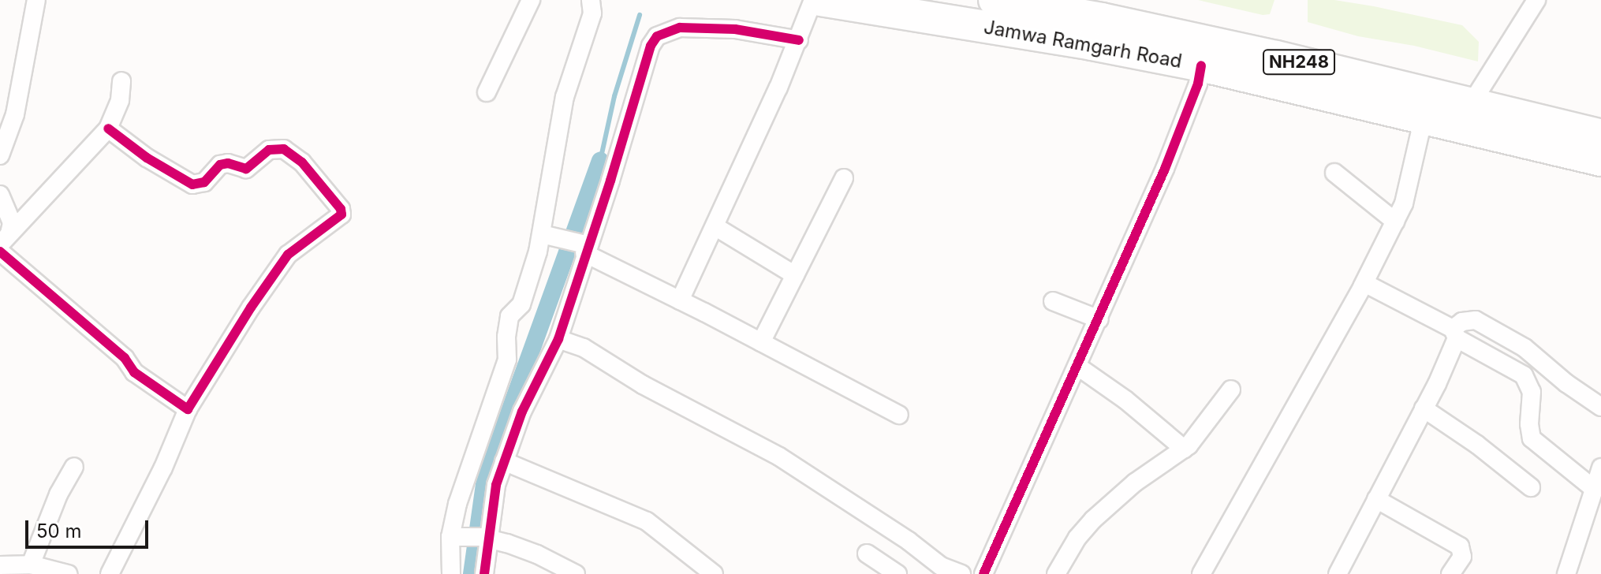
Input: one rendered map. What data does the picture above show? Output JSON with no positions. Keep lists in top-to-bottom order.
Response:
{
  "streets": {
    "highway": ["Jamwa Ramgarh Road", "NH248"]
  },
  "scale_bar": "50 m"
}
